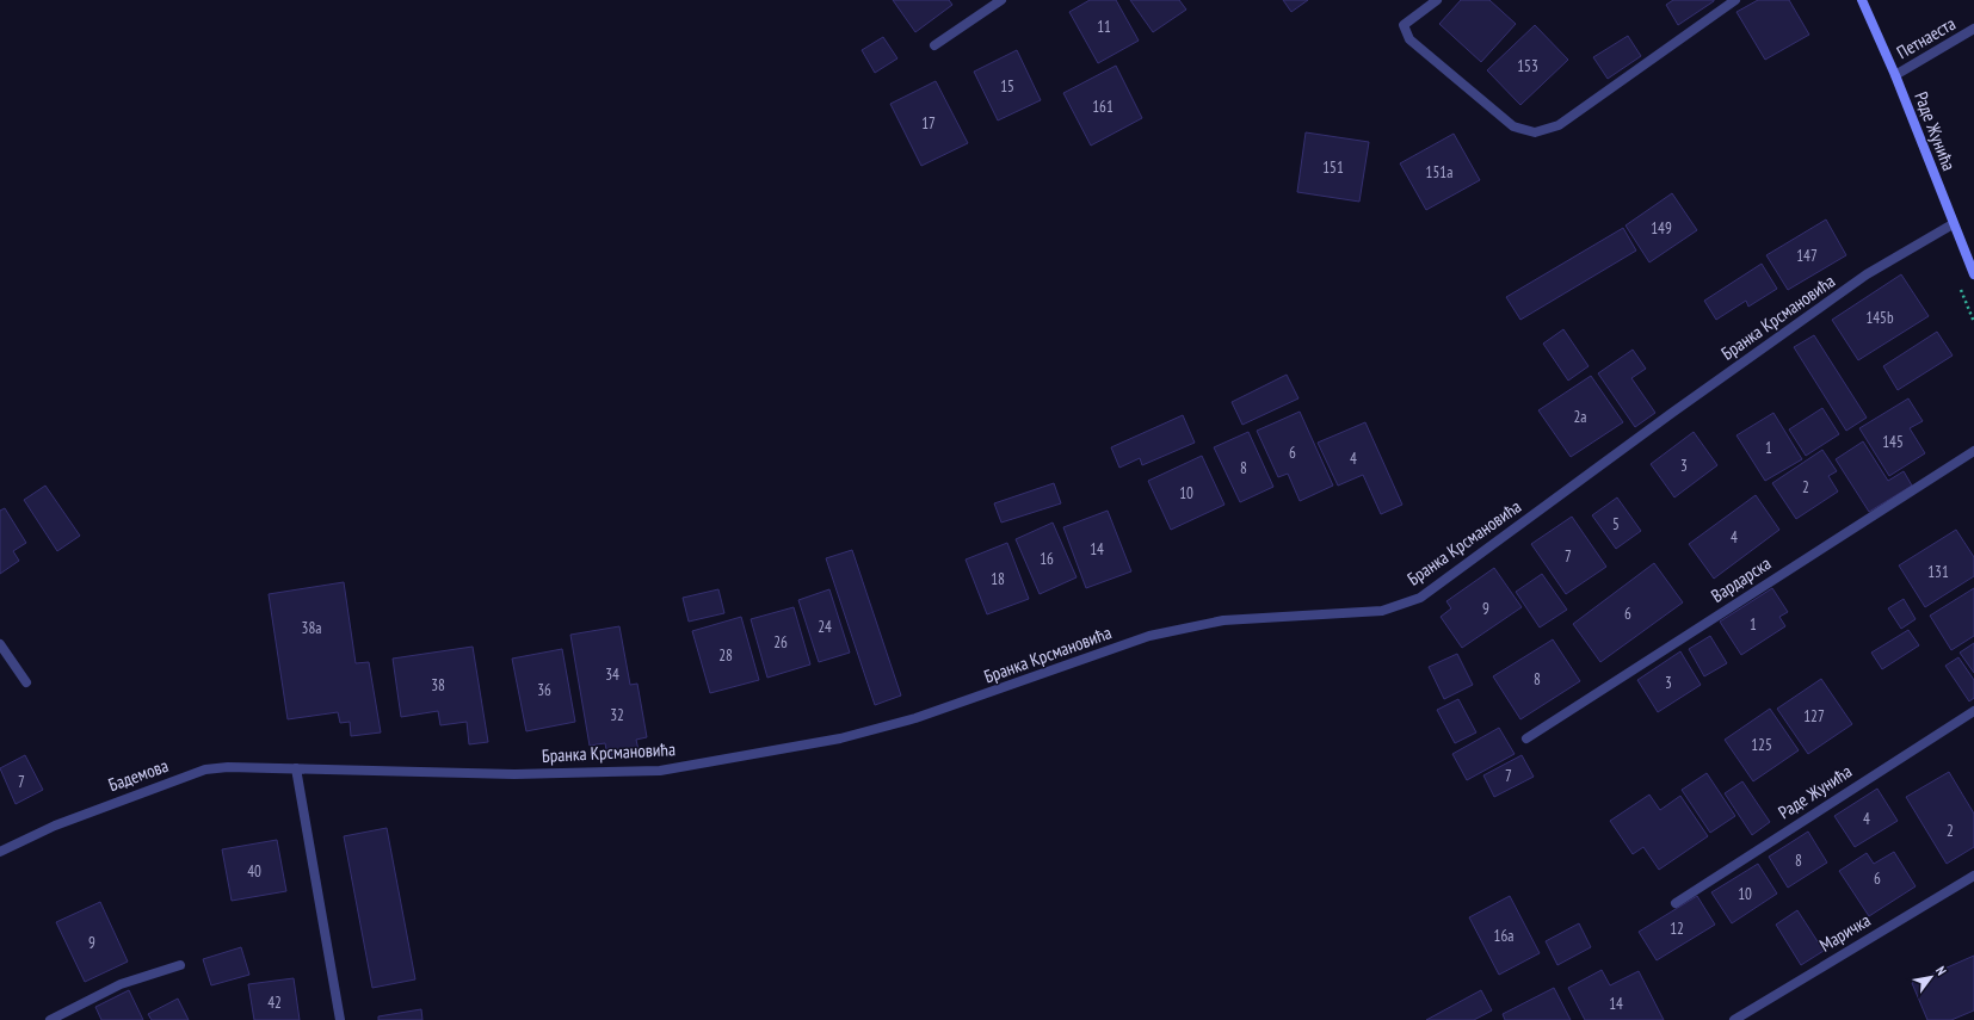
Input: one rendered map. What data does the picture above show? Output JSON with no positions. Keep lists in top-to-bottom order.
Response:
{
  "streets": {
    "main road": ["Раде Жунића"],
    "street": [
      "Петнаеста",
      "Бранка Крсмановића",
      "Вардарска",
      "Бадемова",
      "Маричка"
    ]
  },
  "crossings": [
    ["Петнаеста", "Раде Жунића"],
    ["Раде Жунића", "Бранка Крсмановића"],
    ["Бранка Крсмановића", "Бадемова"]
  ],
  "house_numbers": [
    "11",
    "153",
    "15",
    "161",
    "17",
    "151",
    "151a",
    "149",
    "147",
    "145b",
    "2a",
    "145",
    "1",
    "6",
    "4",
    "3",
    "8",
    "2",
    "10",
    "5",
    "4",
    "14",
    "7",
    "16",
    "131",
    "18",
    "9",
    "6",
    "1",
    "24",
    "38a",
    "26",
    "28",
    "34",
    "8",
    "3",
    "38",
    "36",
    "32",
    "127",
    "125",
    "7",
    "7",
    "4",
    "2",
    "8",
    "40",
    "6",
    "10",
    "12",
    "16a",
    "9",
    "42",
    "14"
  ],
  "north": "top right"
}
